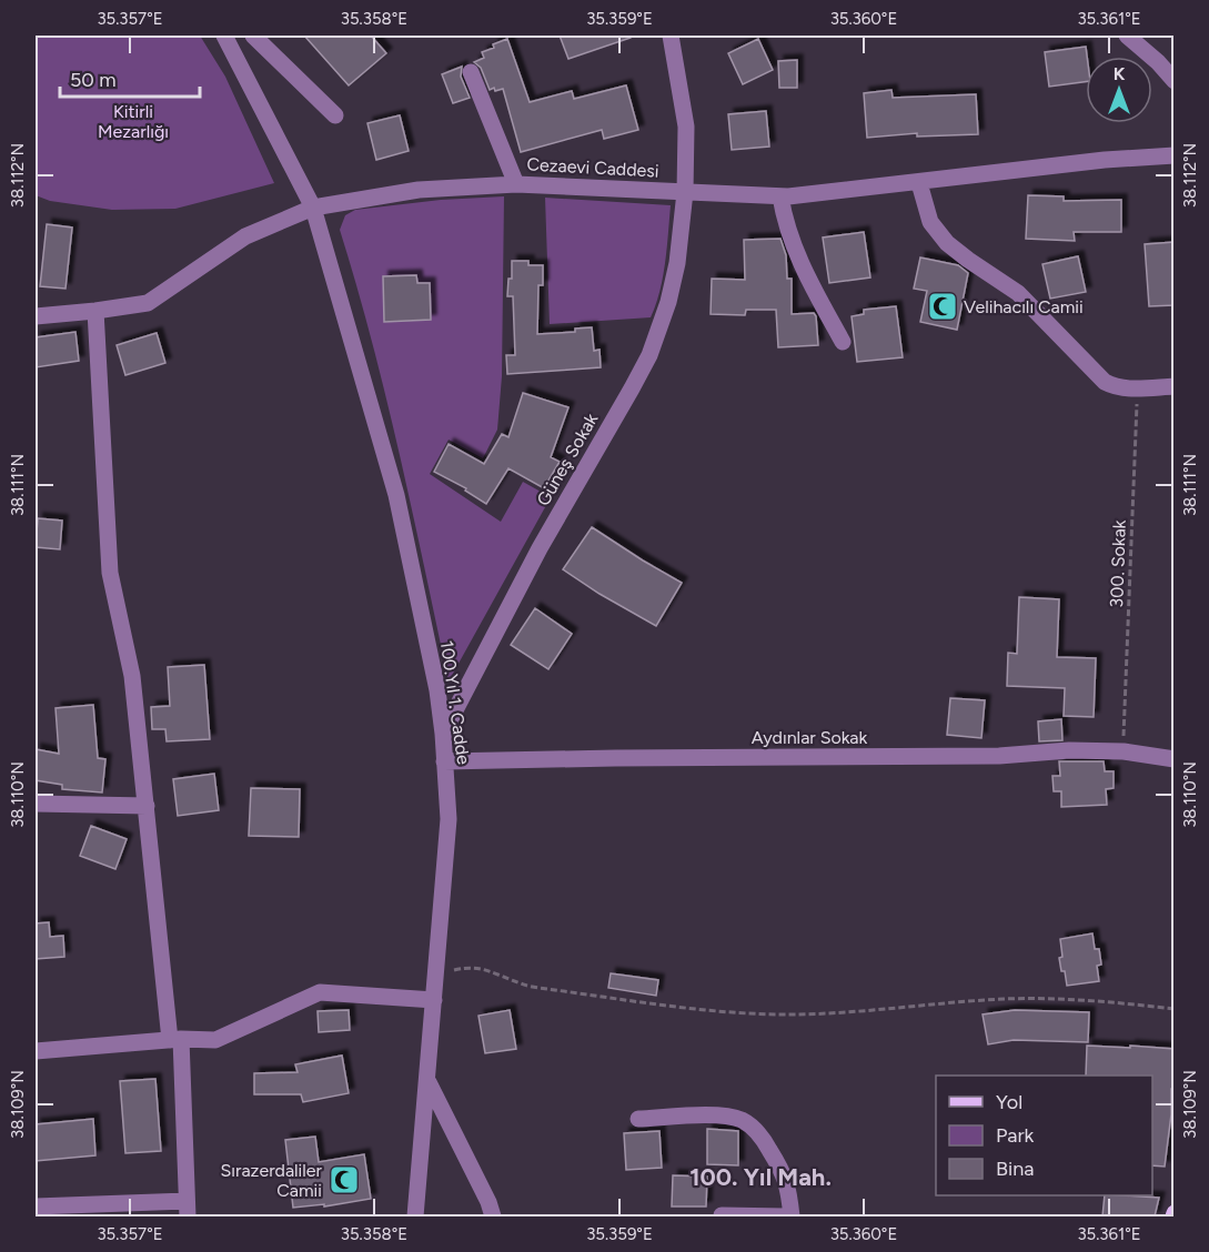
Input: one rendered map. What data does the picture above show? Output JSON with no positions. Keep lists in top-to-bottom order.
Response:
{
  "streets": {
    "street": [
      "Cezaevi Caddesi",
      "Güneş Sokak",
      "100.Yıl 1. Cadde",
      "Aydınlar Sokak"
    ],
    "path": ["300. Sokak"]
  },
  "crossings": [
    ["Cezaevi Caddesi", "Güneş Sokak"],
    ["Cezaevi Caddesi", "100.Yıl 1. Cadde"],
    ["Güneş Sokak", "100.Yıl 1. Cadde"],
    ["100.Yıl 1. Cadde", "Aydınlar Sokak"]
  ],
  "districts": ["100. Yıl Mah."],
  "parks": ["Kitirli Mezarlığı"],
  "places": {
    "mosque": ["Velihacılı Camii", "Sırazerdaliler Camii"]
  },
  "legend": ["Yol", "Park", "Bina"],
  "scale_bar": "50 m",
  "north": "top",
  "coordinates": [
    "35.357°E",
    "35.358°E",
    "35.359°E",
    "35.360°E",
    "35.361°E",
    "38.112°N",
    "38.111°N",
    "38.110°N",
    "38.109°N"
  ]
}
